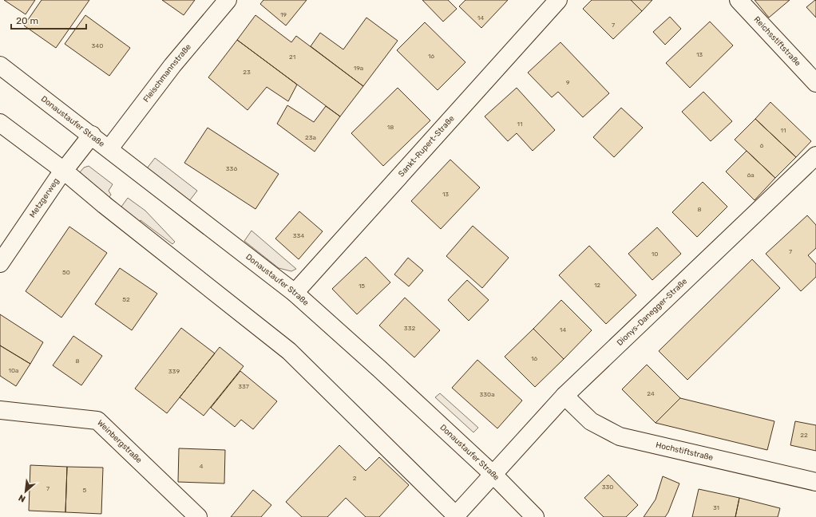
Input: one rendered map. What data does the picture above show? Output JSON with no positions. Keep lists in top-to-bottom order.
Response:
{
  "streets": {
    "street": [
      "Reichsstiftstraße",
      "Fleischmannstraße",
      "Donaustaufer Straße",
      "Sankt-Rupert-Straße",
      "Metzgerweg",
      "Dionys-Danegger-Straße",
      "Weinbergstraße",
      "Hochstiftstraße"
    ]
  },
  "crossings": [
    ["Fleischmannstraße", "Donaustaufer Straße"],
    ["Donaustaufer Straße", "Sankt-Rupert-Straße"],
    ["Donaustaufer Straße", "Metzgerweg"],
    ["Donaustaufer Straße", "Dionys-Danegger-Straße"],
    ["Dionys-Danegger-Straße", "Hochstiftstraße"]
  ],
  "house_numbers": [
    "19",
    "14",
    "7",
    "340",
    "13",
    "16",
    "21",
    "19a",
    "23",
    "9",
    "11",
    "18",
    "11",
    "23a",
    "6",
    "336",
    "6a",
    "13",
    "8",
    "334",
    "7",
    "10",
    "50",
    "12",
    "15",
    "52",
    "332",
    "14",
    "16",
    "8",
    "10a",
    "339",
    "337",
    "24",
    "330a",
    "22",
    "4",
    "2",
    "330",
    "7",
    "5",
    "31"
  ],
  "scale_bar": "20 m",
  "north": "bottom left"
}
